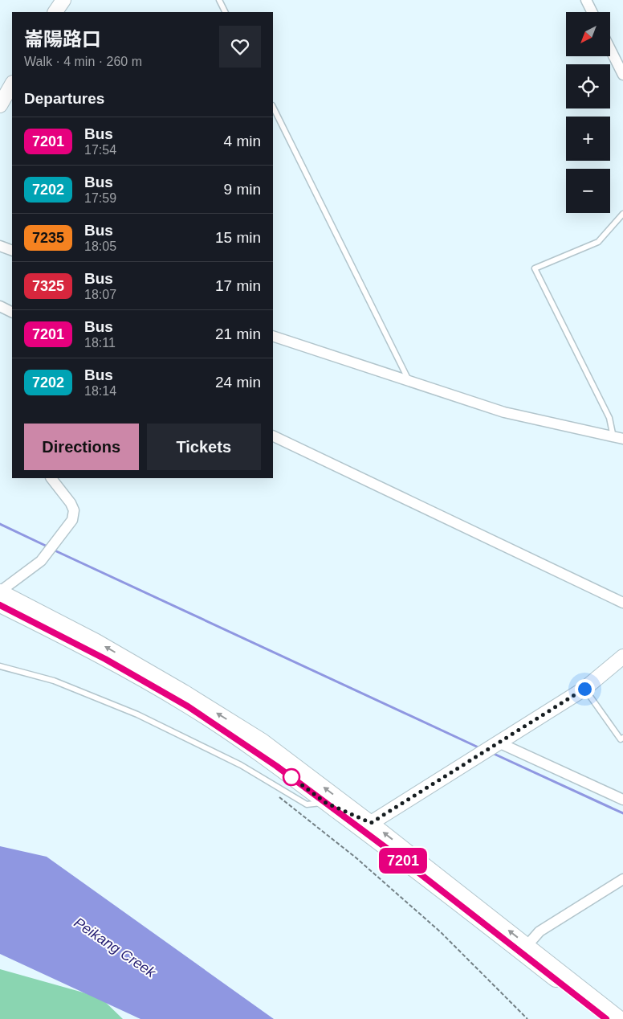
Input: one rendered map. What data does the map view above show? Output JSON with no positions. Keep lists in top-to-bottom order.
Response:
{
  "water": ["Peikang Creek"],
  "lines": ["bus line 7201"],
  "north": "bottom left",
  "page": {
    "on_map": "7201",
    "map_buttons": ["+", "−"],
    "heading": [
      ["崙陽路口", "Walk · 4 min · 260 m"],
      "Departures"
    ],
    "list": [
      {
        "mark": "7201",
        "name": "Bus",
        "note": "17:54",
        "value": "4 min"
      },
      {
        "mark": "7202",
        "name": "Bus",
        "note": "17:59",
        "value": "9 min"
      },
      {
        "mark": "7235",
        "name": "Bus",
        "note": "18:05",
        "value": "15 min"
      },
      {
        "mark": "7325",
        "name": "Bus",
        "note": "18:07",
        "value": "17 min"
      },
      {
        "mark": "7201",
        "name": "Bus",
        "note": "18:11",
        "value": "21 min"
      },
      {
        "mark": "7202",
        "name": "Bus",
        "note": "18:14",
        "value": "24 min"
      }
    ],
    "buttons": ["Directions", "Tickets"]
  }
}
